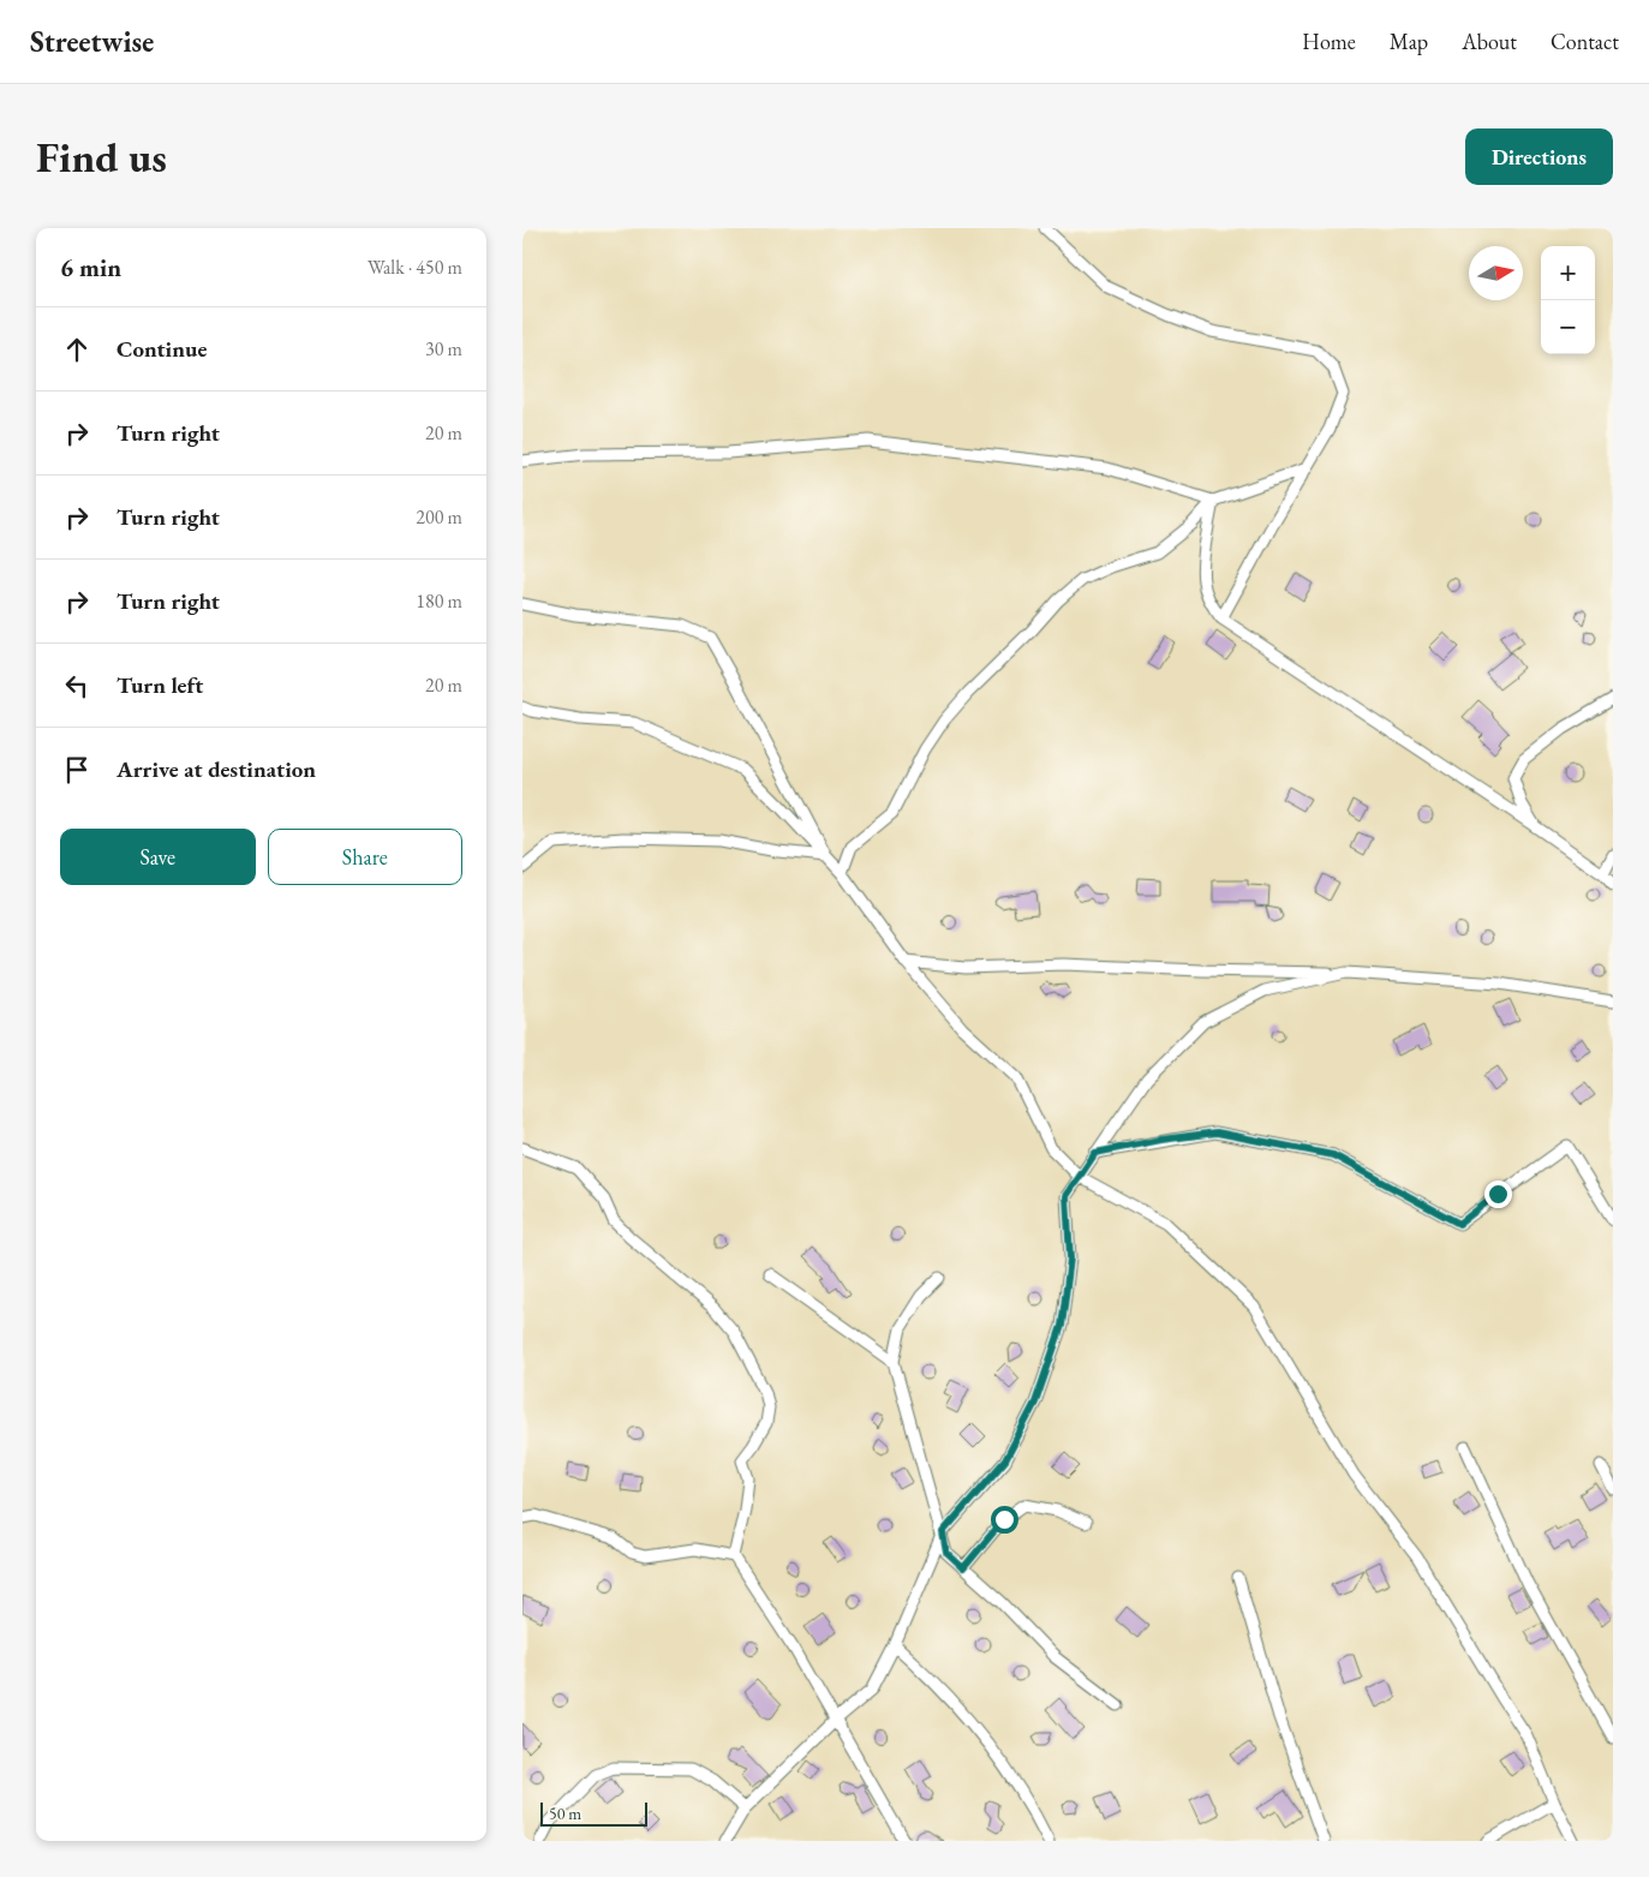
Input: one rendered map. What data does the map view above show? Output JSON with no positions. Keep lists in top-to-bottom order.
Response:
{
  "scale_bar": "50 m",
  "north": "right",
  "page": {
    "header": "Streetwise",
    "nav": [
      "Home",
      "Map",
      "About",
      "Contact"
    ],
    "buttons": [
      "Directions",
      ["Save", "Share"]
    ],
    "title": "Find us",
    "heading": ["6 min", "Walk · 450 m"],
    "map_buttons": ["+", "−"],
    "list": [
      ["Continue", "30 m"],
      ["Turn right", "20 m"],
      ["Turn right", "200 m"],
      ["Turn right", "180 m"],
      ["Turn left", "20 m"],
      "Arrive at destination"
    ],
    "scale": "50 m"
  }
}
